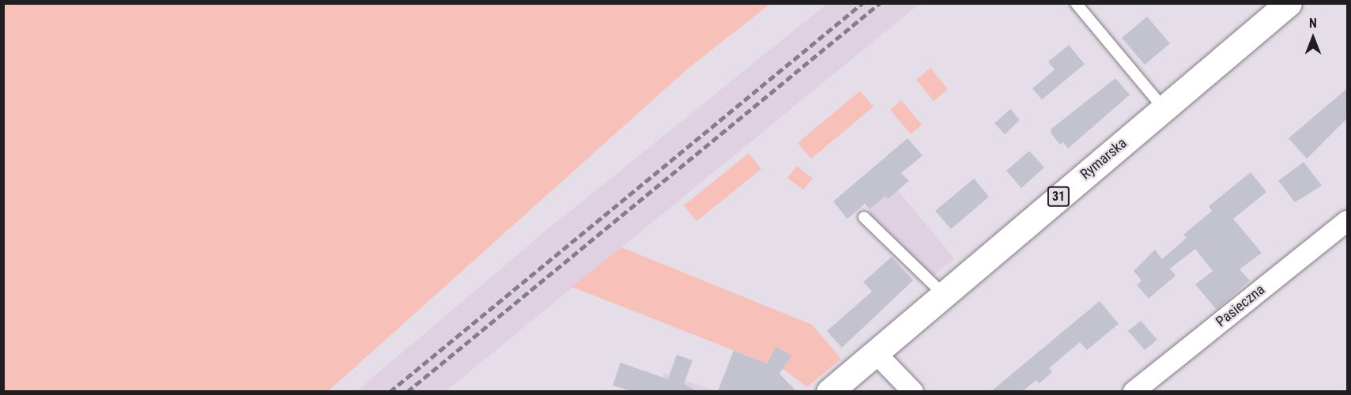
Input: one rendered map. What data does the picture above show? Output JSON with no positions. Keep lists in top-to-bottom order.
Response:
{
  "streets": {
    "main road": ["Rymarska", "31"],
    "street": ["Pasieczna"]
  },
  "north": "top"
}
